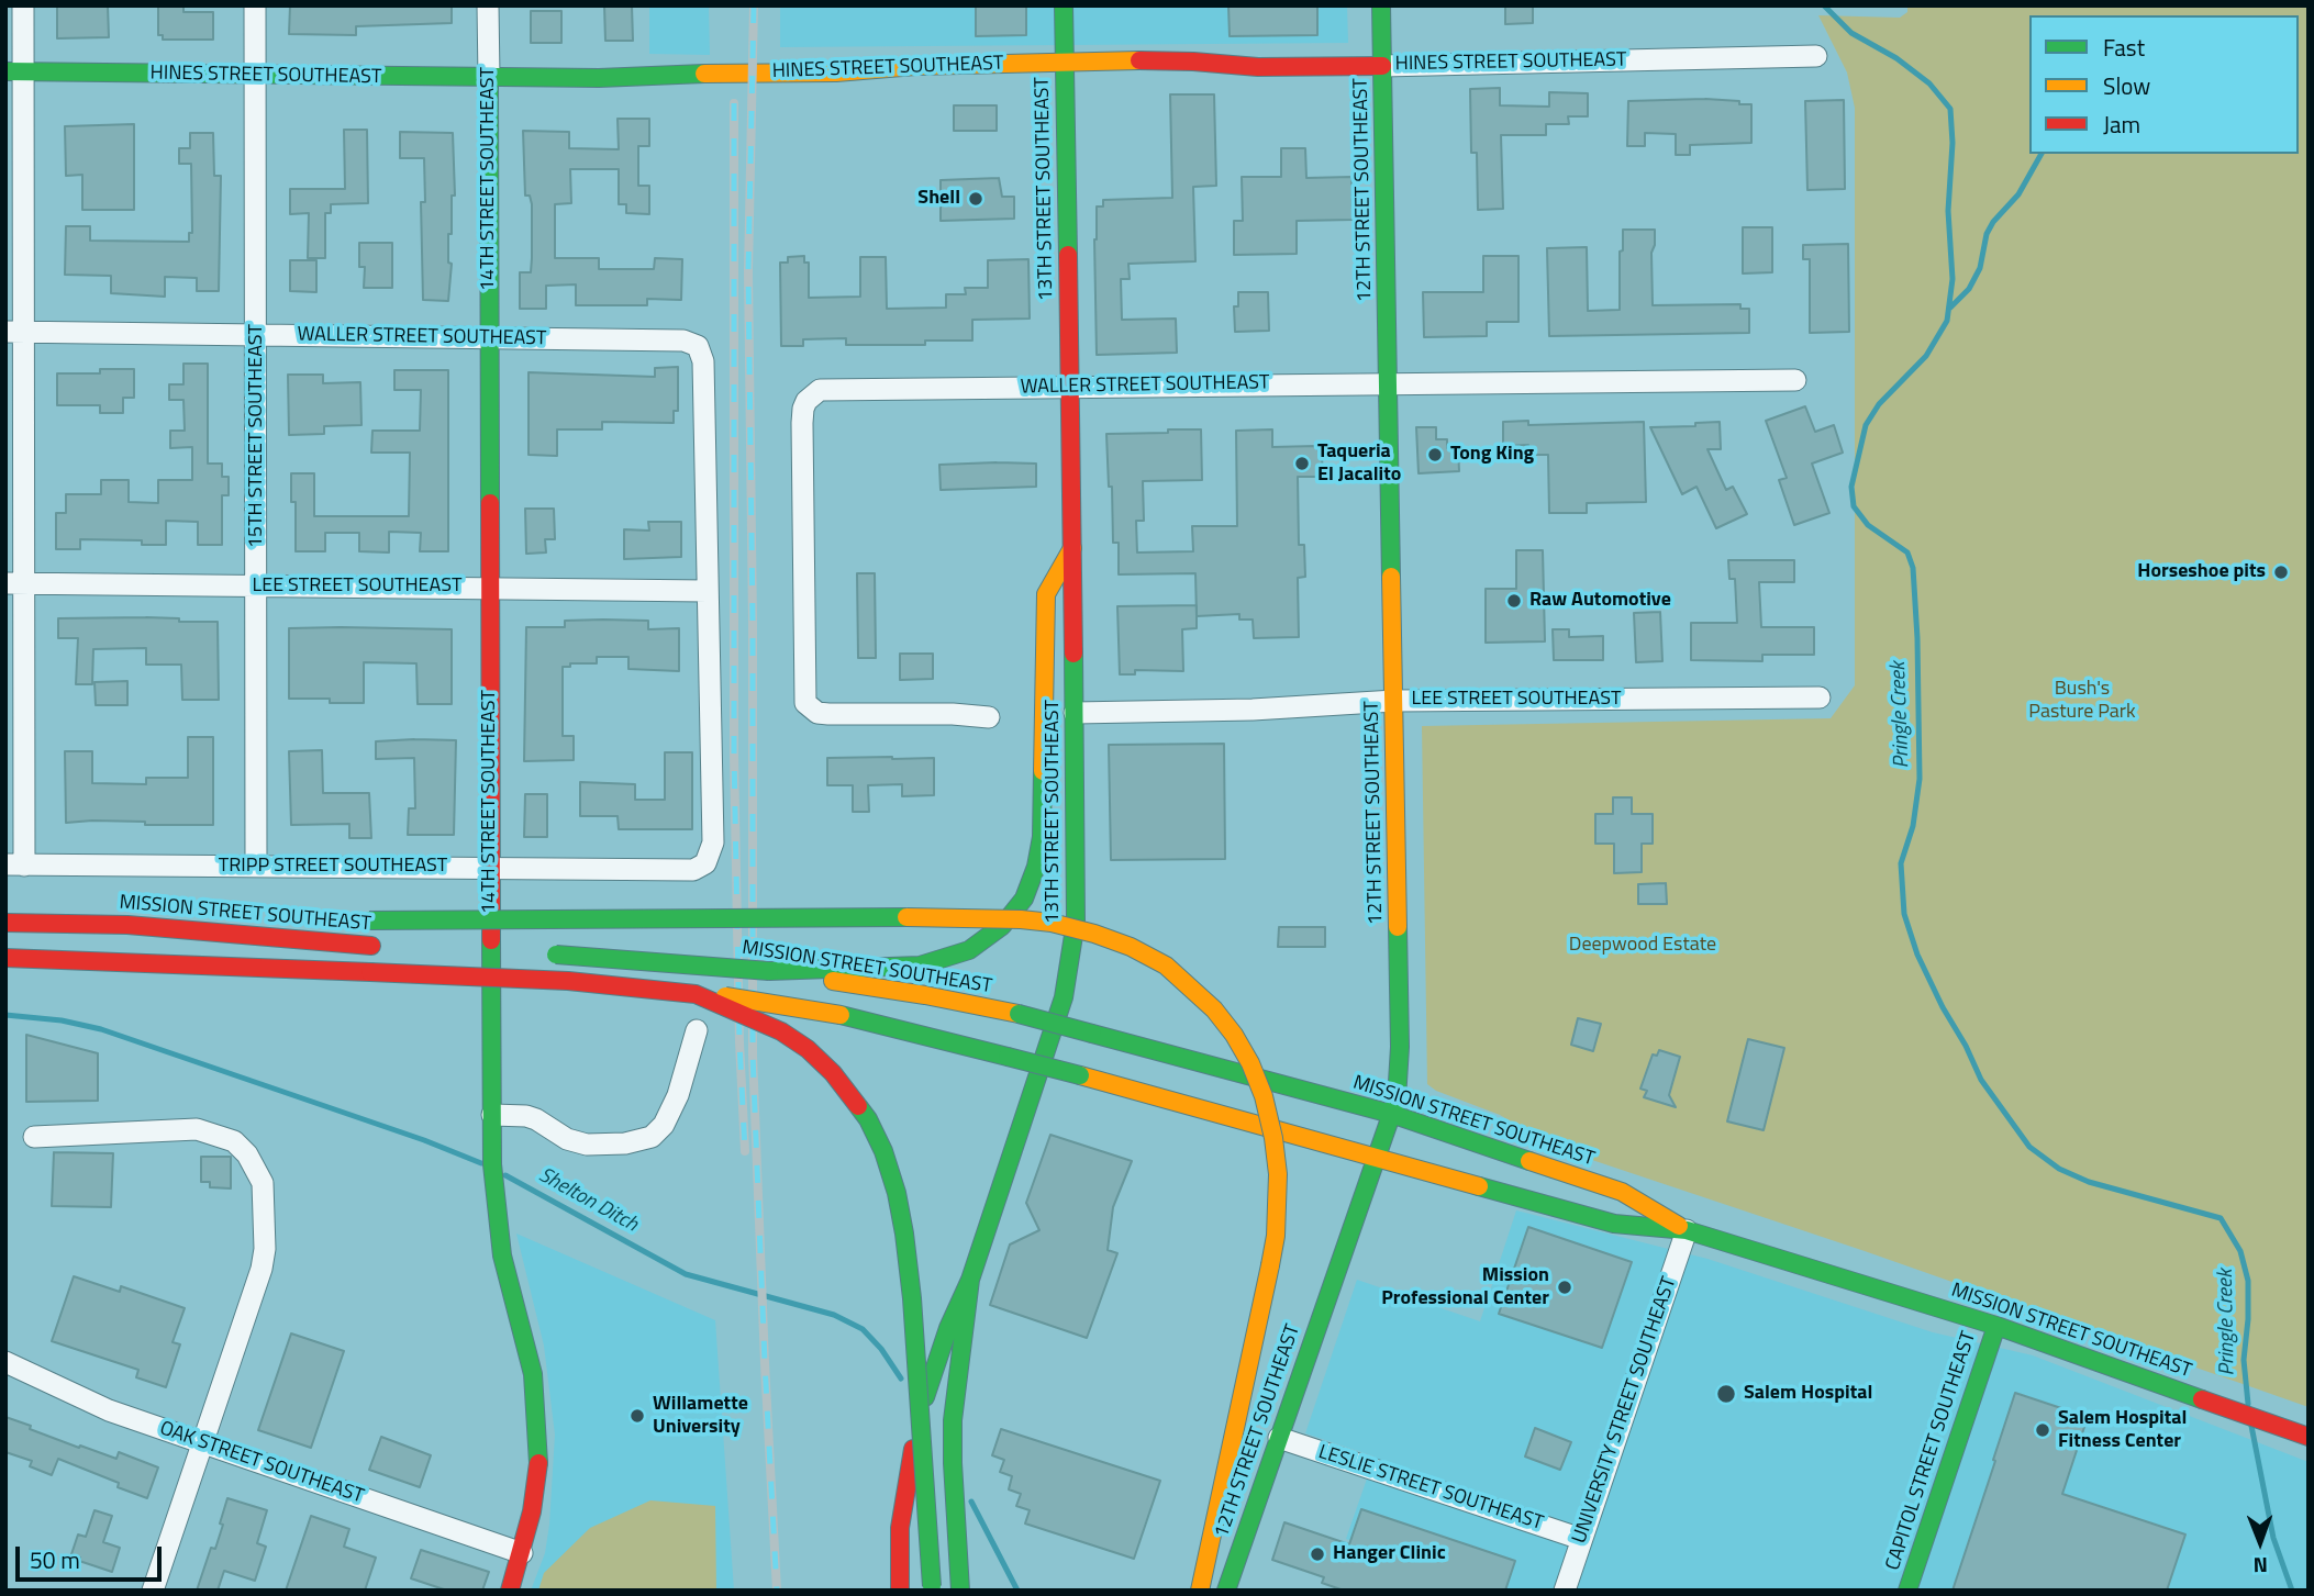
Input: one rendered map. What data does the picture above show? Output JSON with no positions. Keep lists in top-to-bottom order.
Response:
{
  "streets": {
    "main road": [
      "HINES STREET SOUTHEAST",
      "14TH STREET SOUTHEAST",
      "13TH STREET SOUTHEAST",
      "12TH STREET SOUTHEAST",
      "MISSION STREET SOUTHEAST",
      "CAPITOL STREET SOUTHEAST"
    ],
    "street": [
      "WALLER STREET SOUTHEAST",
      "15TH STREET SOUTHEAST",
      "LEE STREET SOUTHEAST",
      "TRIPP STREET SOUTHEAST",
      "UNIVERSITY STREET SOUTHEAST",
      "OAK STREET SOUTHEAST",
      "LESLIE STREET SOUTHEAST"
    ]
  },
  "crossings": [
    ["HINES STREET SOUTHEAST", "14TH STREET SOUTHEAST"],
    ["HINES STREET SOUTHEAST", "13TH STREET SOUTHEAST"],
    ["HINES STREET SOUTHEAST", "12TH STREET SOUTHEAST"],
    ["HINES STREET SOUTHEAST", "15TH STREET SOUTHEAST"],
    ["14TH STREET SOUTHEAST", "WALLER STREET SOUTHEAST"],
    ["14TH STREET SOUTHEAST", "LEE STREET SOUTHEAST"],
    ["14TH STREET SOUTHEAST", "TRIPP STREET SOUTHEAST"],
    ["14TH STREET SOUTHEAST", "OAK STREET SOUTHEAST"],
    ["13TH STREET SOUTHEAST", "WALLER STREET SOUTHEAST"],
    ["13TH STREET SOUTHEAST", "LEE STREET SOUTHEAST"],
    ["12TH STREET SOUTHEAST", "WALLER STREET SOUTHEAST"],
    ["12TH STREET SOUTHEAST", "LEE STREET SOUTHEAST"],
    ["12TH STREET SOUTHEAST", "MISSION STREET SOUTHEAST"],
    ["12TH STREET SOUTHEAST", "LESLIE STREET SOUTHEAST"],
    ["WALLER STREET SOUTHEAST", "15TH STREET SOUTHEAST"],
    ["WALLER STREET SOUTHEAST", "LEE STREET SOUTHEAST"],
    ["WALLER STREET SOUTHEAST", "TRIPP STREET SOUTHEAST"],
    ["15TH STREET SOUTHEAST", "LEE STREET SOUTHEAST"],
    ["15TH STREET SOUTHEAST", "TRIPP STREET SOUTHEAST"],
    ["LEE STREET SOUTHEAST", "TRIPP STREET SOUTHEAST"],
    ["MISSION STREET SOUTHEAST", "UNIVERSITY STREET SOUTHEAST"],
    ["MISSION STREET SOUTHEAST", "CAPITOL STREET SOUTHEAST"],
    ["UNIVERSITY STREET SOUTHEAST", "LESLIE STREET SOUTHEAST"]
  ],
  "water": ["Pringle Creek", "Shelton Ditch"],
  "parks": ["Bush's Pasture Park", "Deepwood Estate"],
  "places": [
    "Shell",
    "Tong King",
    "Taqueria El Jacalito",
    "Horseshoe pits",
    "Raw Automotive",
    "Mission Professional Center",
    "Salem Hospital",
    "Willamette University",
    "Salem Hospital Fitness Center",
    "Hanger Clinic"
  ],
  "legend": ["Fast", "Slow", "Jam"],
  "scale_bar": "50 m",
  "north": "bottom"
}
